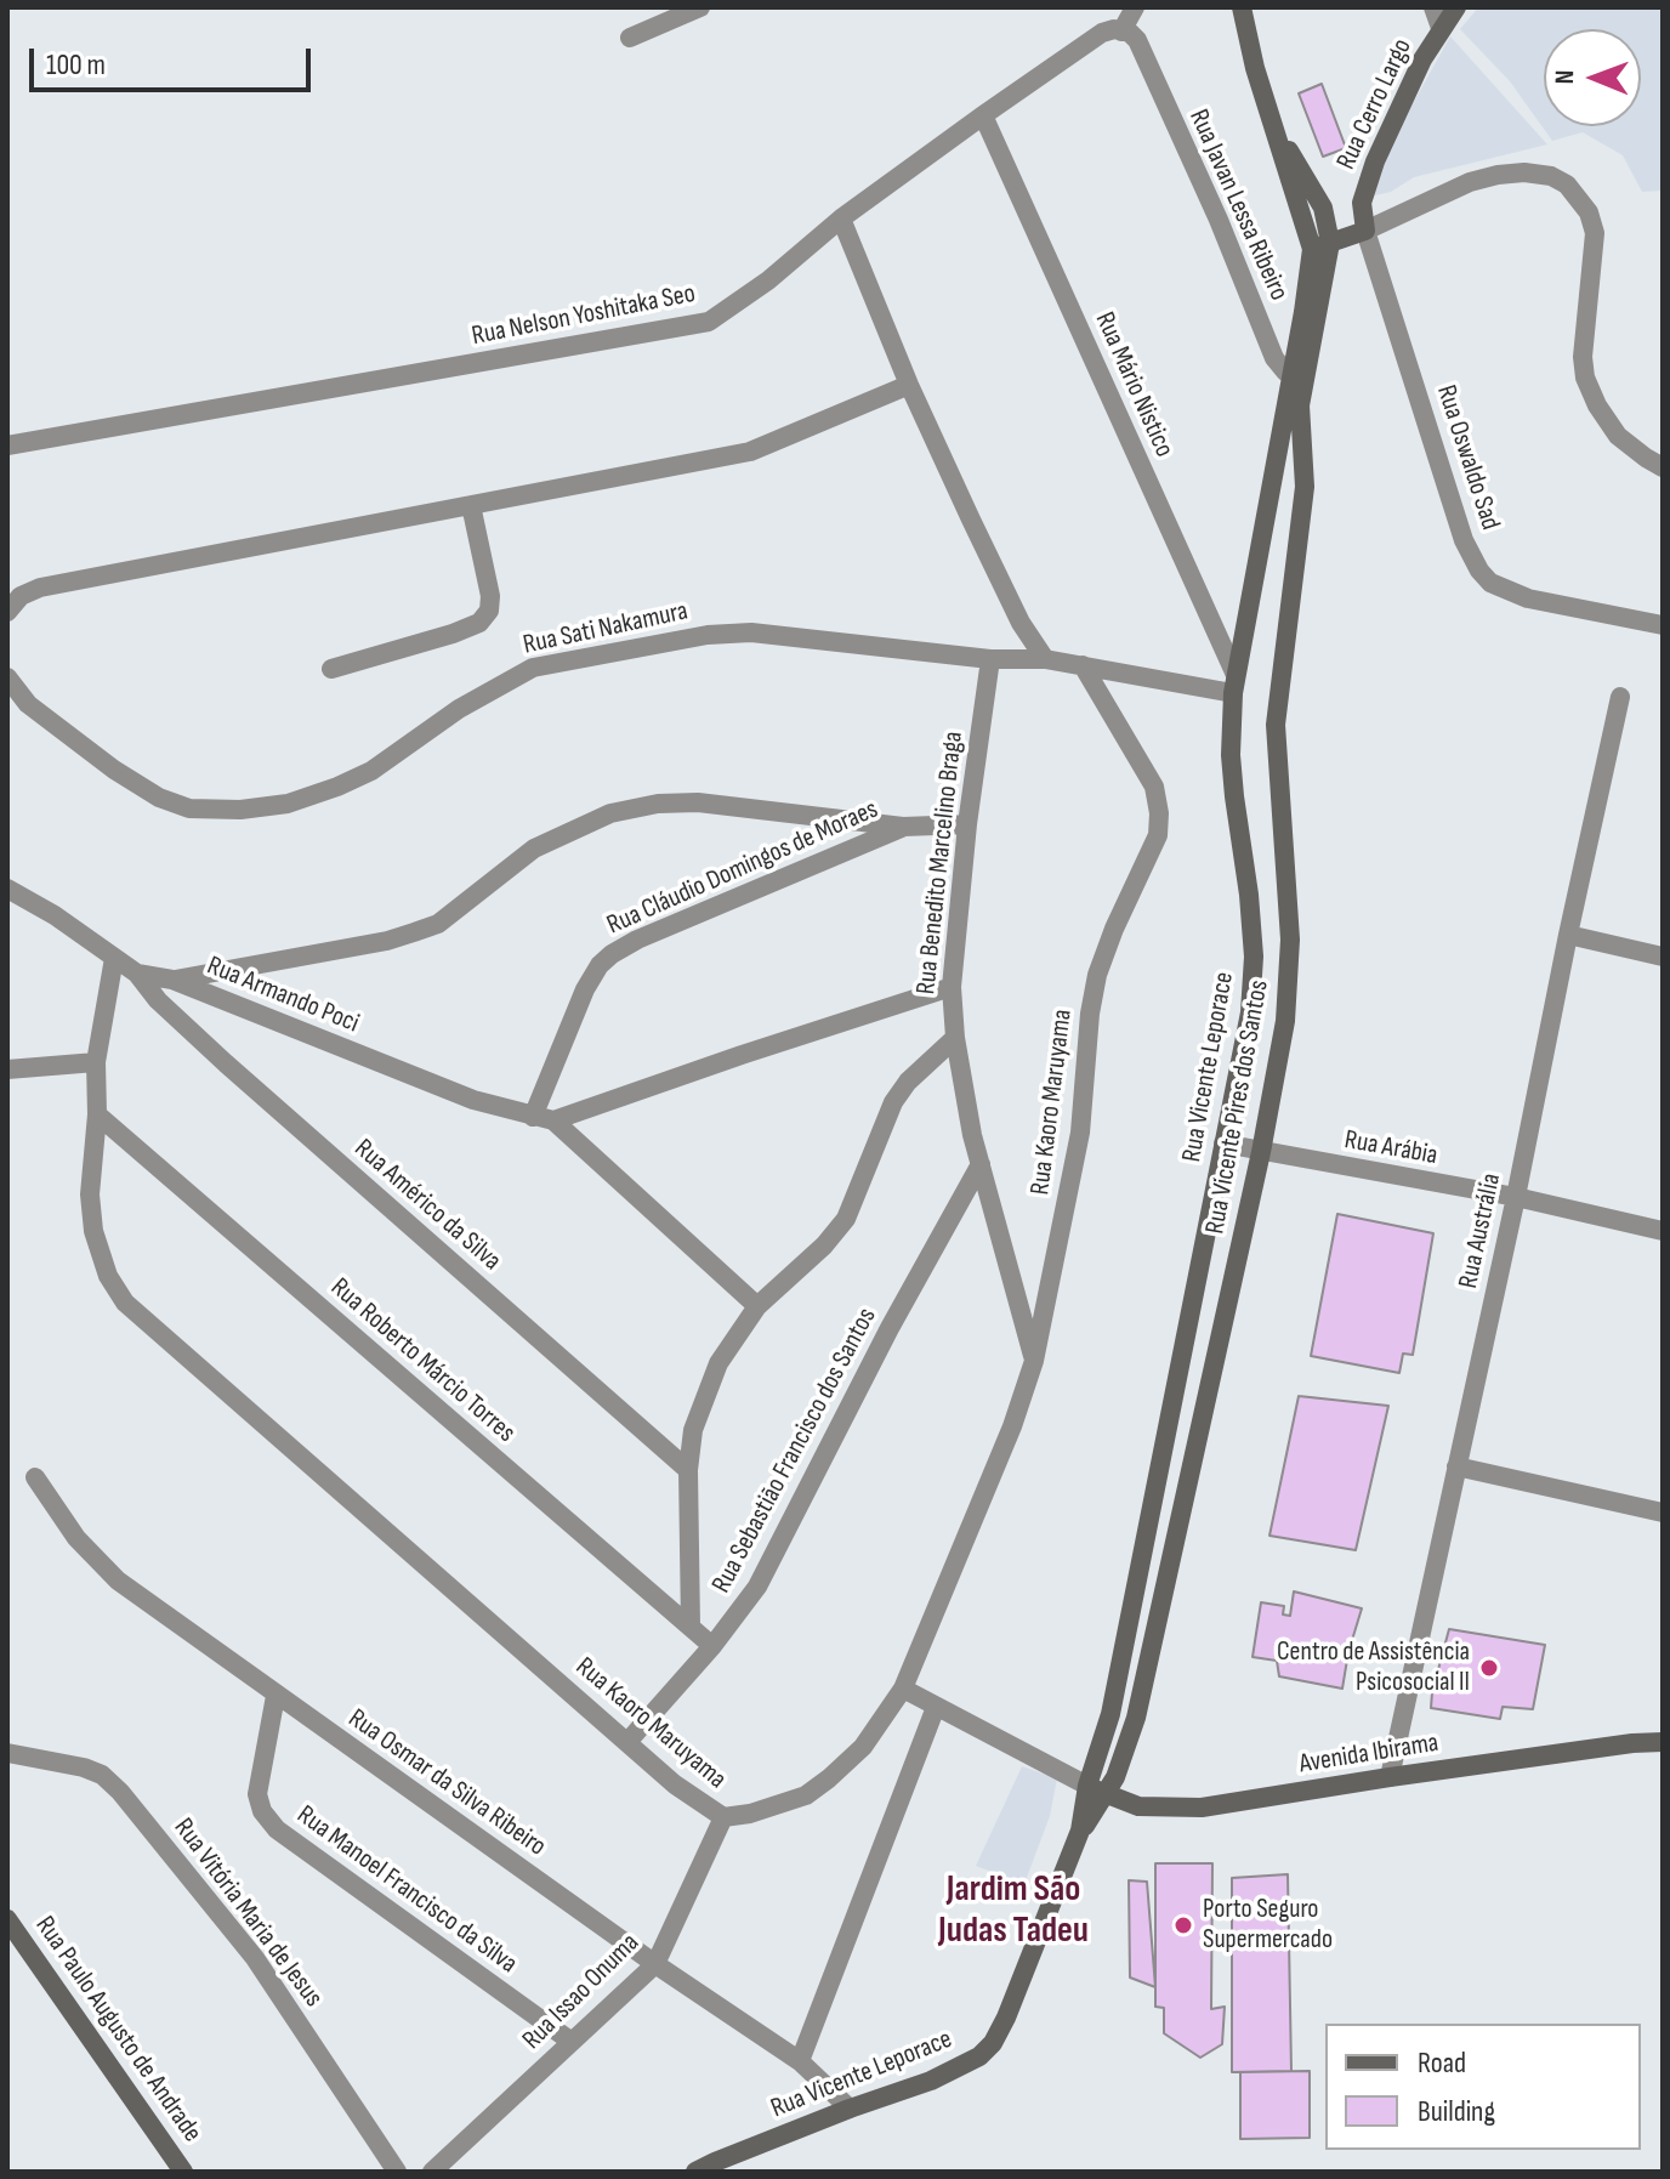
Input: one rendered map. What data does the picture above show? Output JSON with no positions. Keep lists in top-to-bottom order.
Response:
{
  "streets": {
    "main road": [
      "Rua Cerro Largo",
      "Rua Vicente Leporace",
      "Rua Vicente Pires dos Santos",
      "Avenida Ibirama",
      "Rua Paulo Augusto de Andrade"
    ],
    "street": [
      "Rua Javan Lessa Ribeiro",
      "Rua Nelson Yoshitaka Seo",
      "Rua Mário Nistico",
      "Rua Oswaldo Sad",
      "Rua Sati Nakamura",
      "Rua Benedito Marcelino Braga",
      "Rua Cláudio Domingos de Moraes",
      "Rua Armando Poci",
      "Rua Kaoro Maruyama",
      "Rua Arábia",
      "Rua Américo da Silva",
      "Rua Austrália",
      "Rua Roberto Márcio Torres",
      "Rua Sebastião Francisco dos Santos",
      "Rua Osmar da Silva Ribeiro",
      "Rua Manoel Francisco da Silva",
      "Rua Vitória Maria de Jesus",
      "Rua Issao Onuma"
    ]
  },
  "crossings": [
    ["Rua Cerro Largo", "Rua Oswaldo Sad"],
    ["Rua Javan Lessa Ribeiro", "Rua Nelson Yoshitaka Seo"],
    ["Rua Javan Lessa Ribeiro", "Rua Vicente Leporace"],
    ["Rua Javan Lessa Ribeiro", "Rua Vicente Pires dos Santos"],
    ["Rua Nelson Yoshitaka Seo", "Rua Mário Nistico"],
    ["Rua Mário Nistico", "Rua Sati Nakamura"],
    ["Rua Mário Nistico", "Rua Vicente Leporace"],
    ["Rua Sati Nakamura", "Rua Benedito Marcelino Braga"],
    ["Rua Sati Nakamura", "Rua Vicente Leporace"],
    ["Rua Sati Nakamura", "Rua Kaoro Maruyama"],
    ["Rua Benedito Marcelino Braga", "Rua Kaoro Maruyama"],
    ["Rua Benedito Marcelino Braga", "Rua Sebastião Francisco dos Santos"],
    ["Rua Cláudio Domingos de Moraes", "Rua Armando Poci"],
    ["Rua Armando Poci", "Rua Kaoro Maruyama"],
    ["Rua Armando Poci", "Rua Américo da Silva"],
    ["Rua Vicente Leporace", "Rua Vicente Pires dos Santos"],
    ["Rua Vicente Leporace", "Rua Arábia"],
    ["Rua Vicente Leporace", "Avenida Ibirama"],
    ["Rua Vicente Leporace", "Rua Osmar da Silva Ribeiro"],
    ["Rua Kaoro Maruyama", "Rua Roberto Márcio Torres"],
    ["Rua Kaoro Maruyama", "Rua Sebastião Francisco dos Santos"],
    ["Rua Kaoro Maruyama", "Rua Issao Onuma"],
    ["Rua Vicente Pires dos Santos", "Rua Arábia"],
    ["Rua Vicente Pires dos Santos", "Avenida Ibirama"],
    ["Rua Arábia", "Rua Austrália"],
    ["Rua Austrália", "Avenida Ibirama"],
    ["Rua Roberto Márcio Torres", "Rua Sebastião Francisco dos Santos"],
    ["Rua Osmar da Silva Ribeiro", "Rua Manoel Francisco da Silva"],
    ["Rua Osmar da Silva Ribeiro", "Rua Issao Onuma"],
    ["Rua Manoel Francisco da Silva", "Rua Issao Onuma"]
  ],
  "districts": ["Jardim São Judas Tadeu"],
  "places": ["Centro de Assistência Psicosocial II", "Porto Seguro Supermercado"],
  "legend": ["Road", "Building"],
  "scale_bar": "100 m",
  "north": "left"
}
